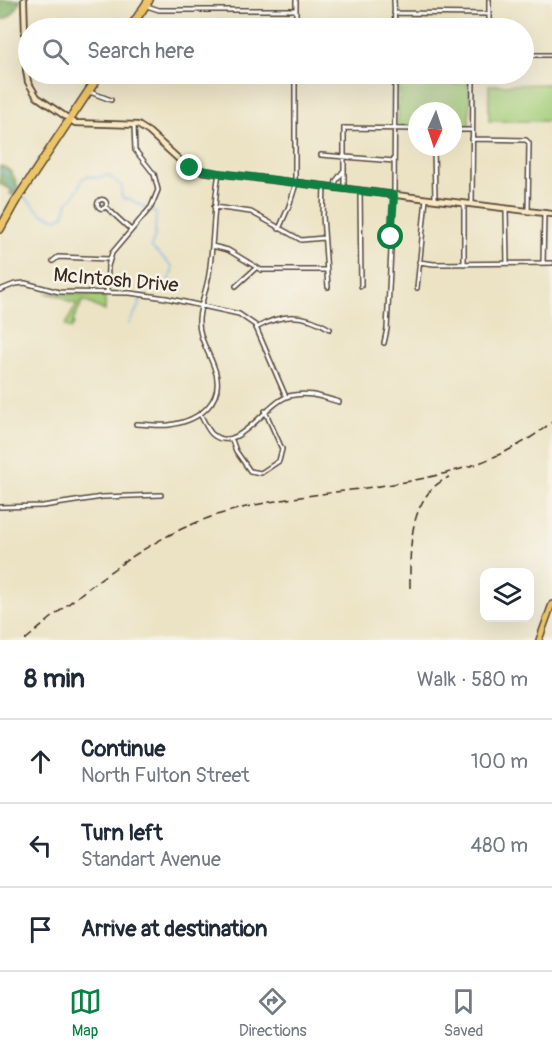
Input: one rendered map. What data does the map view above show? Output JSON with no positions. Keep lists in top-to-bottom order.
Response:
{
  "streets": {
    "street": ["McIntosh Drive"]
  },
  "north": "bottom",
  "page": {
    "search": "Search here",
    "heading": ["8 min", "Walk · 580 m"],
    "list": [
      ["Continue", "North Fulton Street", "100 m"],
      ["Turn left", "Standart Avenue", "480 m"],
      "Arrive at destination"
    ],
    "nav": ["Map", "Directions", "Saved"]
  }
}
